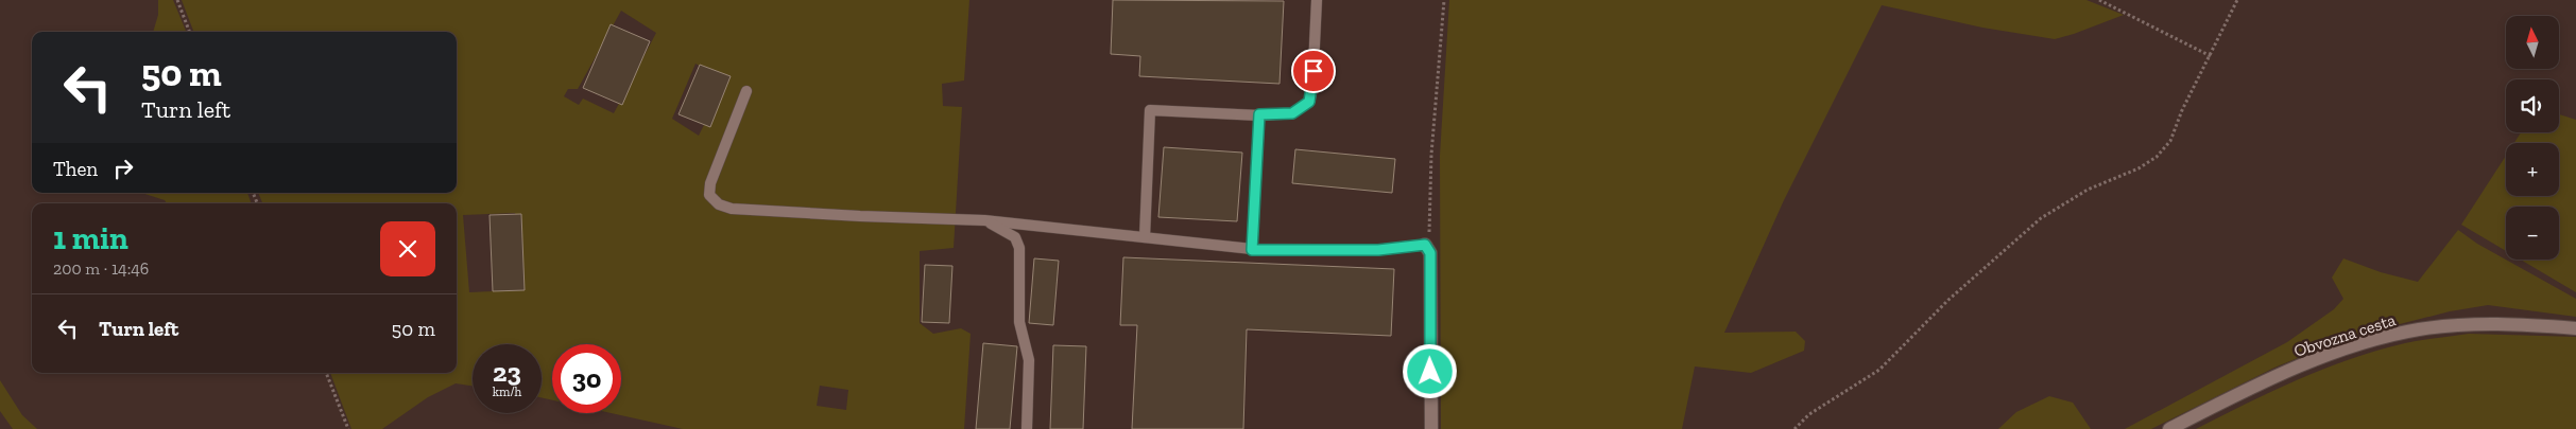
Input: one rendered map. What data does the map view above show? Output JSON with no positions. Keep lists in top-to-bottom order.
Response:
{
  "streets": {
    "street": ["Obvozna cesta"]
  },
  "north": "top",
  "page": {
    "map_buttons": ["+", "−"],
    "turn": ["50 m", "Turn left"],
    "then": "Then",
    "heading": ["1 min", "200 m · 14:46"],
    "list": [
      {
        "name": "Turn left",
        "value": "50 m"
      }
    ],
    "speed": "23 km/h",
    "limit": "30"
  }
}
